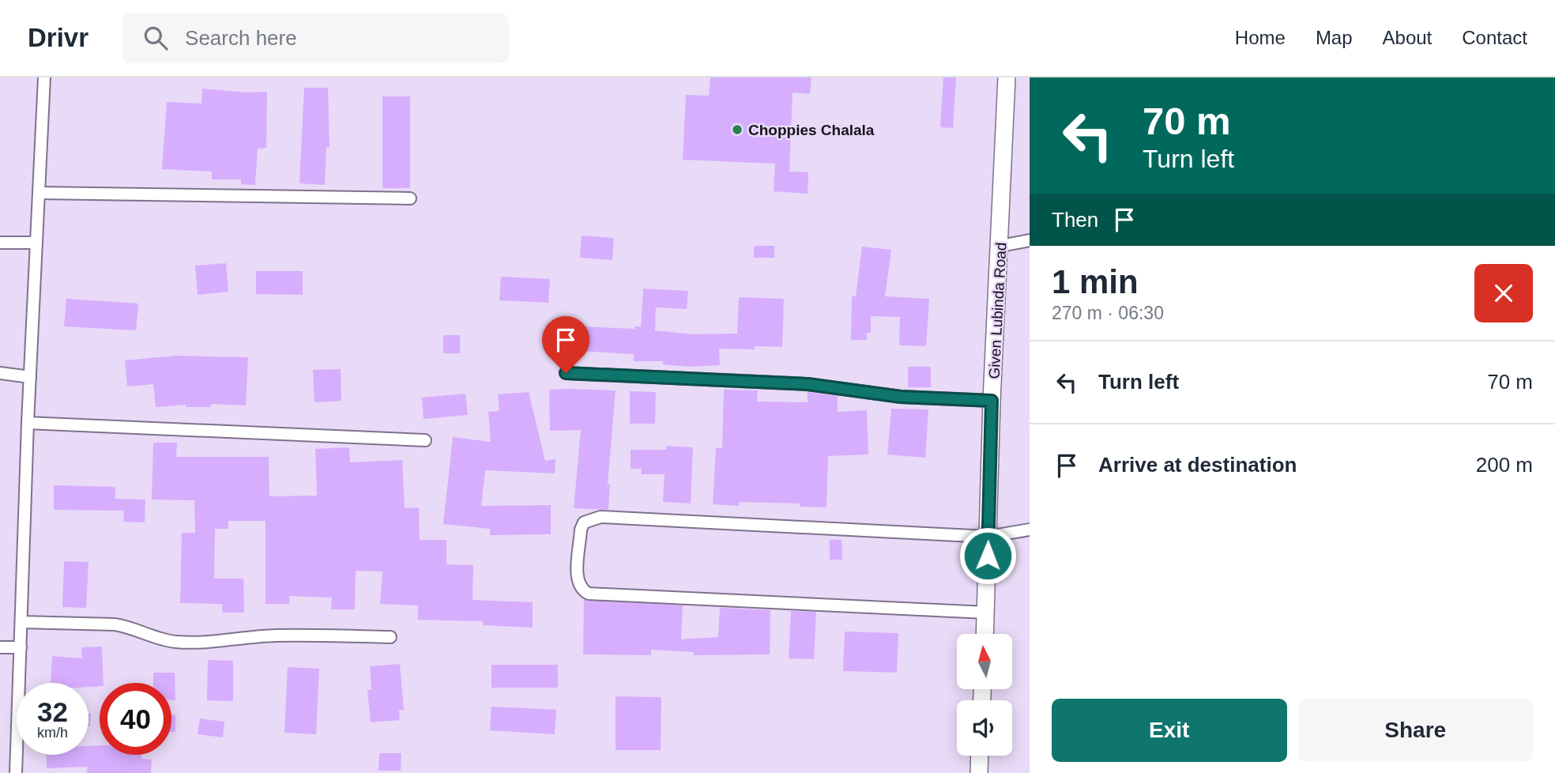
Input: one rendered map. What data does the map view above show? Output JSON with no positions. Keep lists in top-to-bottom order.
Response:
{
  "streets": {
    "street": ["Given Lubinda Road"]
  },
  "places": ["Choppies Chalala"],
  "north": "top",
  "page": {
    "header": "Drivr",
    "search": "Search here",
    "nav": [
      "Home",
      "Map",
      "About",
      "Contact"
    ],
    "turn": ["70 m", "Turn left"],
    "then": "Then",
    "heading": ["1 min", "270 m · 06:30"],
    "list": [
      {
        "name": "Turn left",
        "value": "70 m"
      },
      {
        "name": "Arrive at destination",
        "value": "200 m"
      }
    ],
    "speed": "32 km/h",
    "limit": "40",
    "buttons": ["Exit", "Share"]
  }
}
